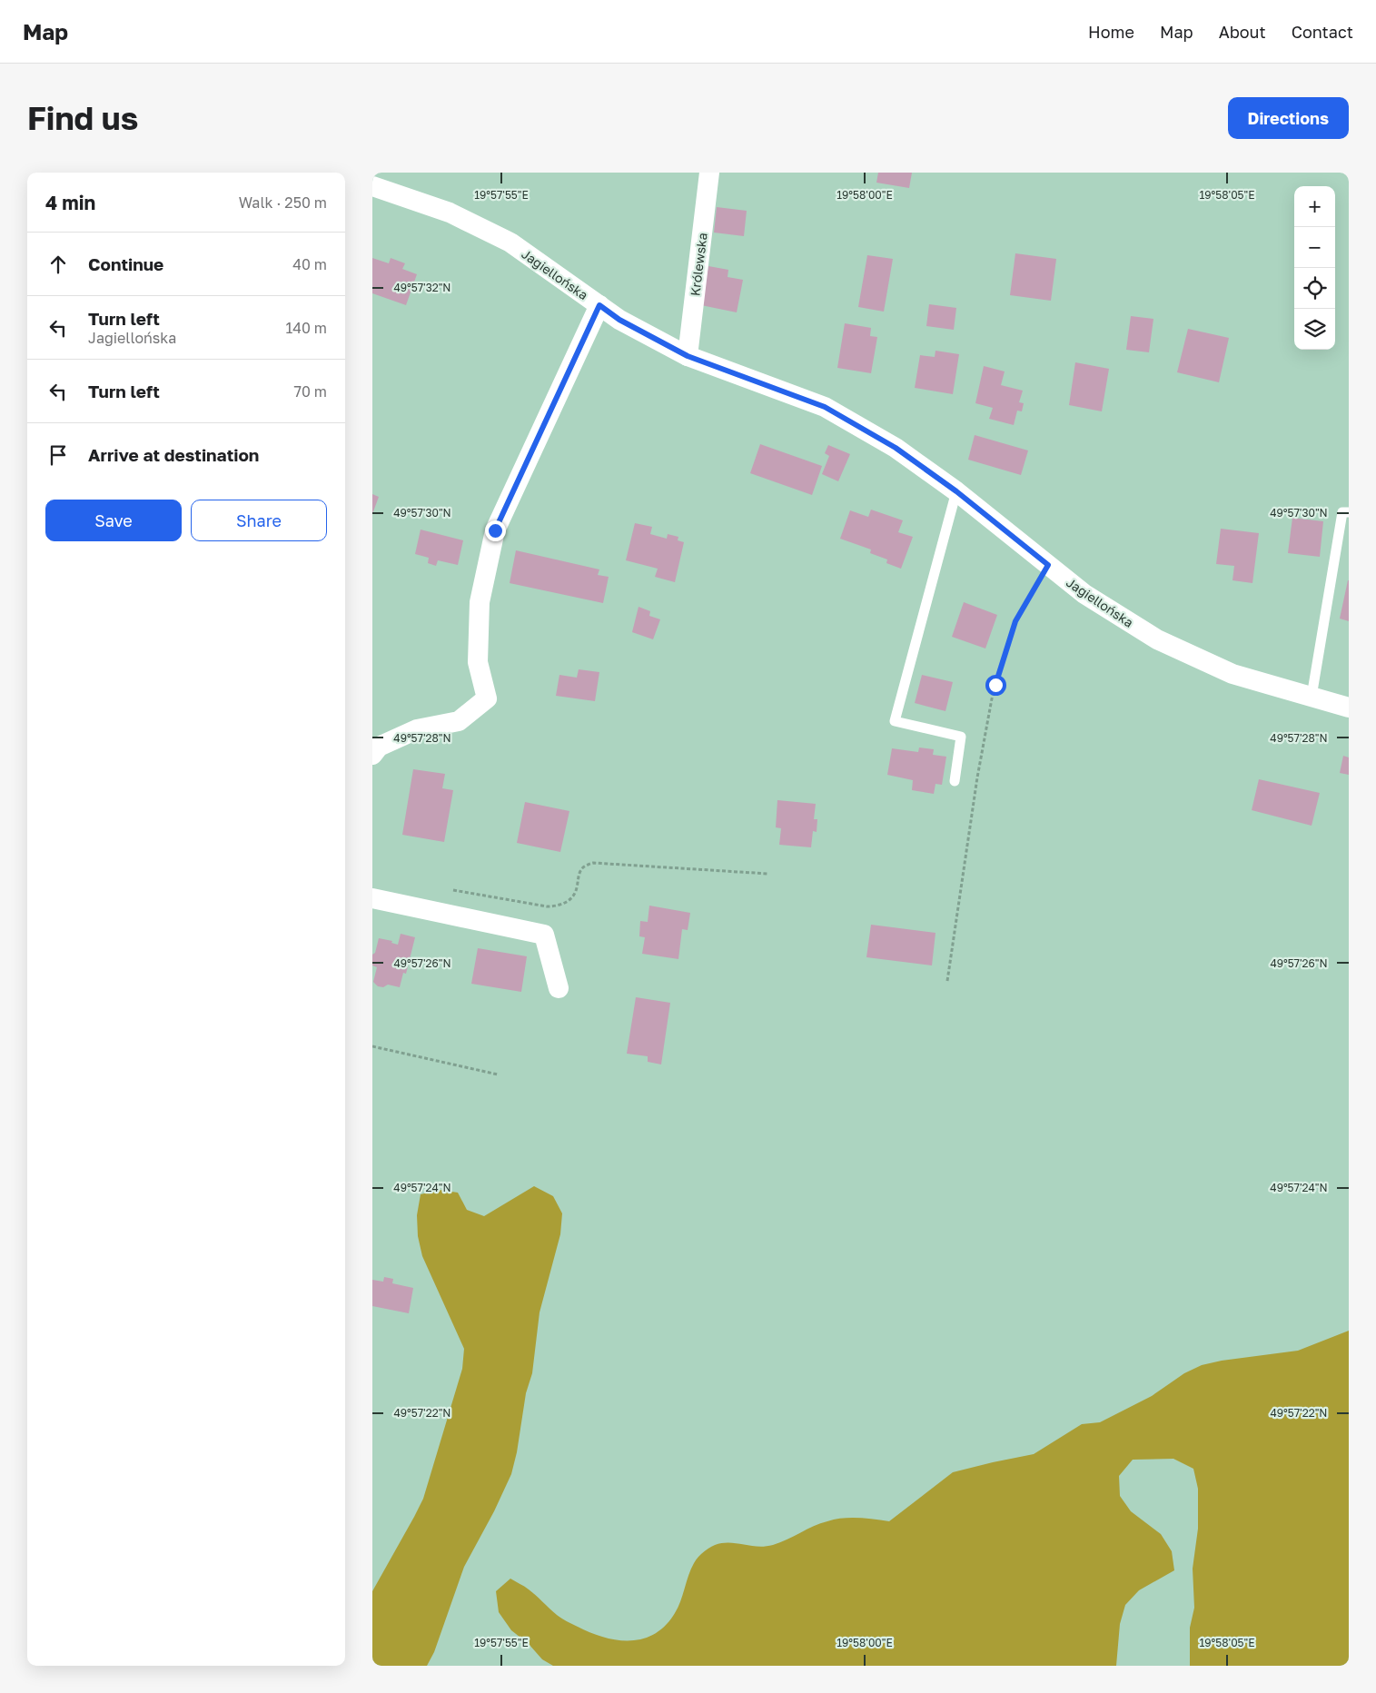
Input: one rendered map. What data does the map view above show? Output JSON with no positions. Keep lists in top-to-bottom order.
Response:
{
  "streets": {
    "street": ["Królewska", "Jagiellońska"]
  },
  "crossings": [
    ["Królewska", "Jagiellońska"]
  ],
  "page": {
    "header": "Map",
    "nav": [
      "Home",
      "Map",
      "About",
      "Contact"
    ],
    "buttons": [
      "Directions",
      ["Save", "Share"]
    ],
    "title": "Find us",
    "heading": ["4 min", "Walk · 250 m"],
    "map_buttons": ["+", "−"],
    "list": [
      ["Continue", "40 m"],
      ["Turn left", "Jagiellońska", "140 m"],
      ["Turn left", "70 m"],
      "Arrive at destination"
    ]
  },
  "coordinates": [
    "19°57'55\"E",
    "19°58'00\"E",
    "19°58'05\"E",
    "49°57'32\"N",
    "49°57'30\"N",
    "49°57'28\"N",
    "49°57'26\"N",
    "49°57'24\"N",
    "49°57'22\"N"
  ]
}
